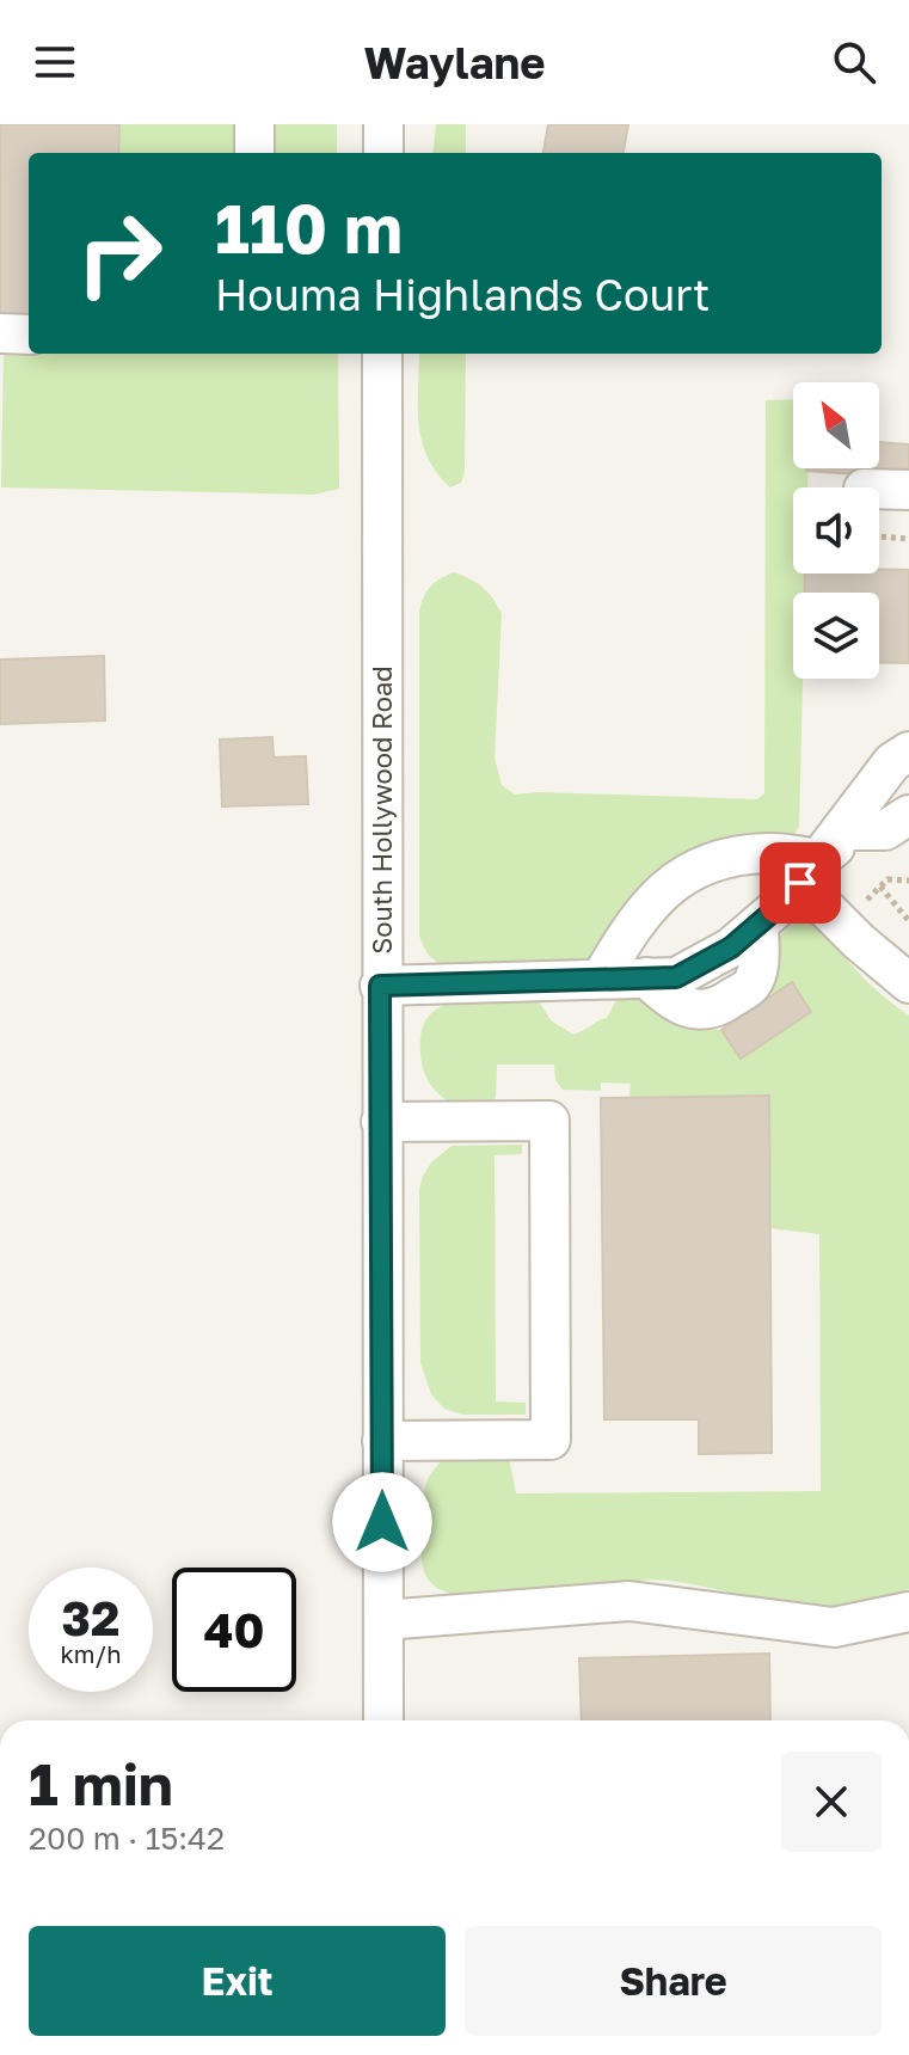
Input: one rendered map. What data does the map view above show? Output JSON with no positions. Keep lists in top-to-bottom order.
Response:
{
  "streets": {
    "street": ["South Hollywood Road"]
  },
  "north": "top left",
  "page": {
    "header": "Waylane",
    "turn": ["110 m", "Houma Highlands Court"],
    "speed": "32 km/h",
    "limit": "40",
    "heading": ["1 min", "200 m · 15:42"],
    "buttons": ["Exit", "Share"]
  }
}
